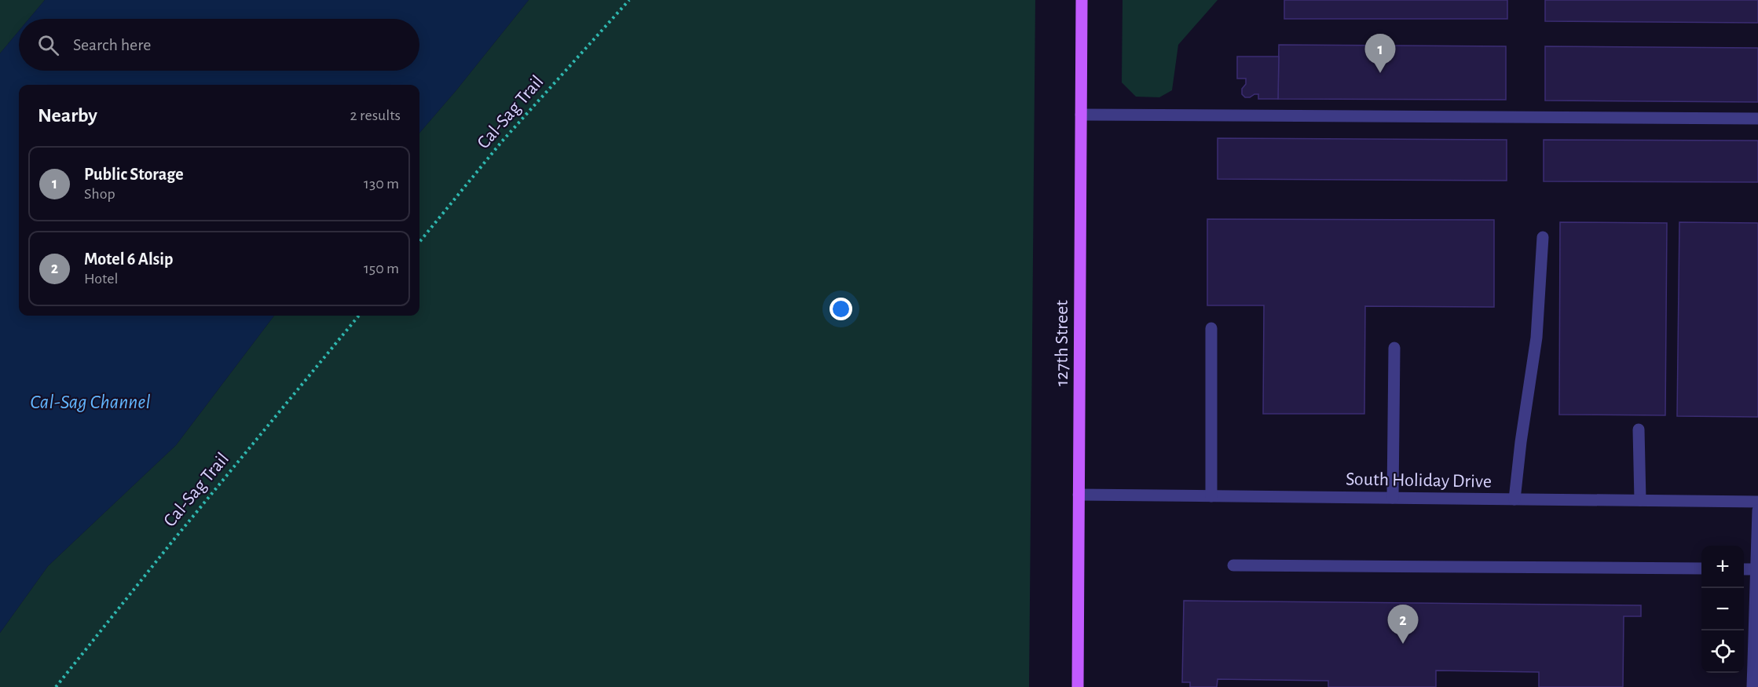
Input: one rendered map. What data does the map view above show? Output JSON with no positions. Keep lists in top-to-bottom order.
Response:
{
  "streets": {
    "main road": ["127th Street"],
    "lane": ["South Holiday Drive"],
    "path": ["Cal-Sag Trail"]
  },
  "crossings": [
    ["127th Street", "South Holiday Drive"]
  ],
  "water": ["Cal-Sag Channel"],
  "page": {
    "search": "Search here",
    "pins": ["1", "2"],
    "heading": ["Nearby", "2 results"],
    "list": [
      {
        "mark": "1",
        "name": "Public Storage",
        "note": "Shop",
        "value": "130 m"
      },
      {
        "mark": "2",
        "name": "Motel 6 Alsip",
        "note": "Hotel",
        "value": "150 m"
      }
    ],
    "map_buttons": ["+", "−"]
  }
}
